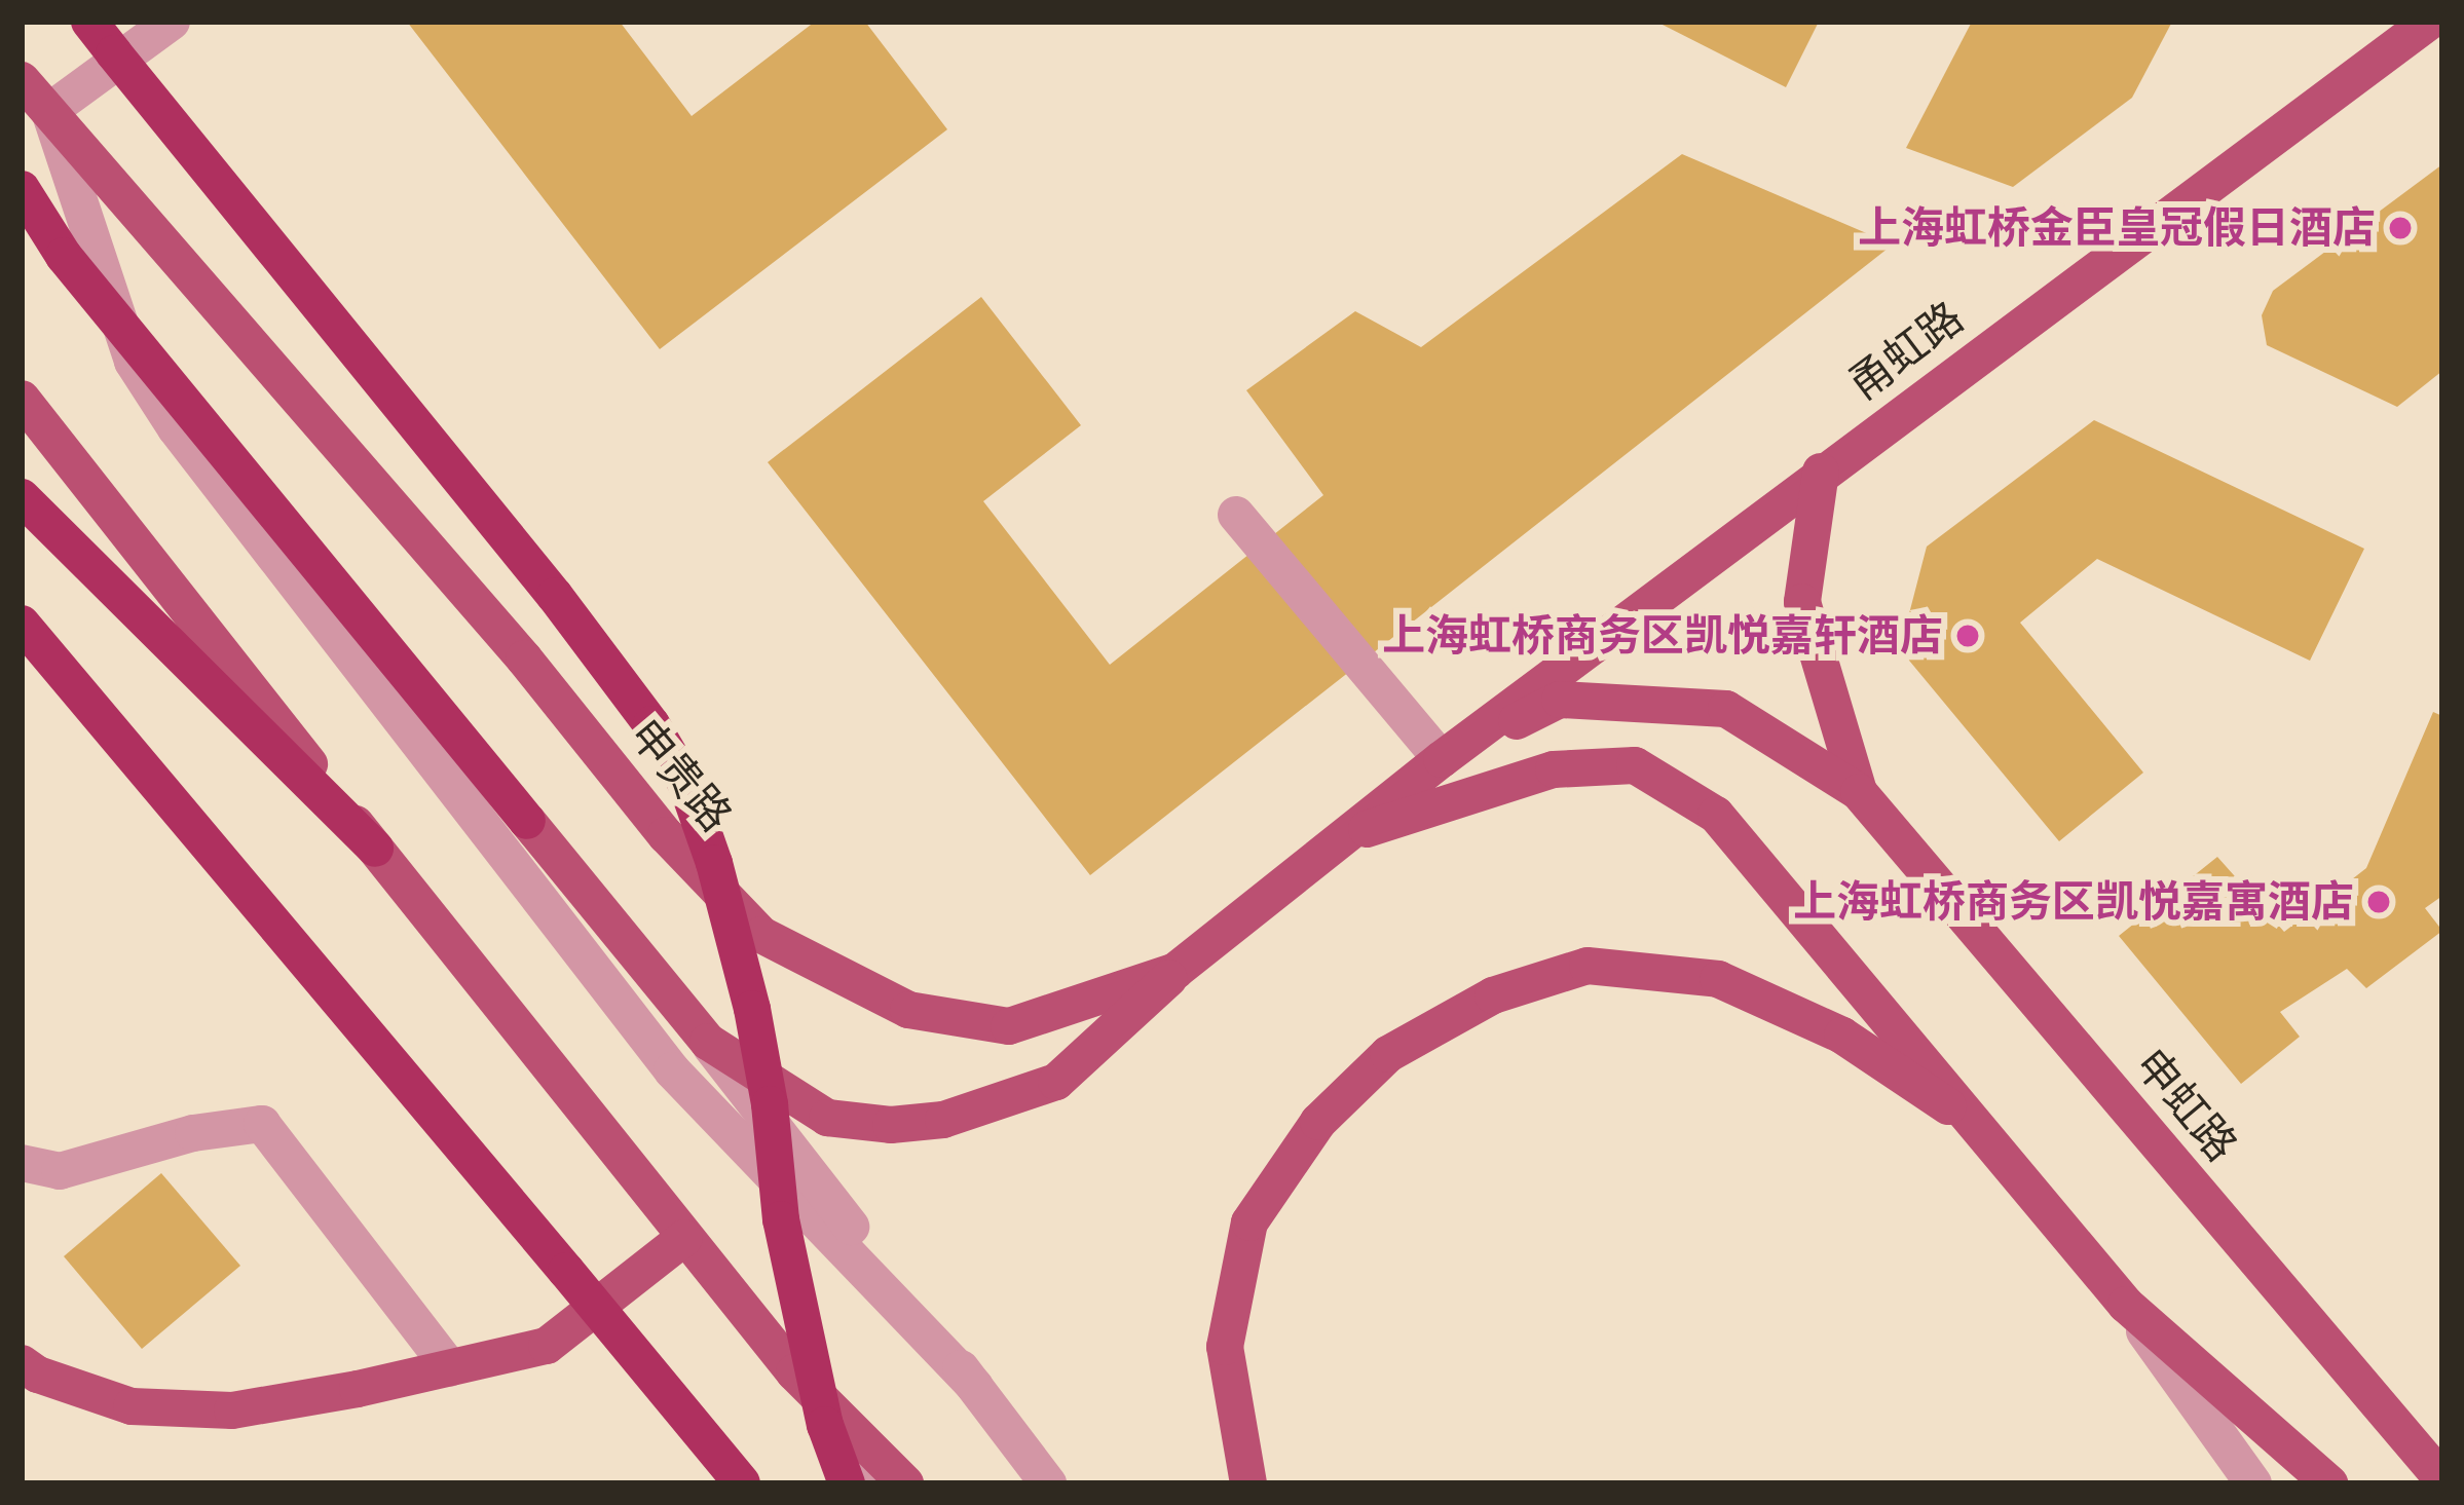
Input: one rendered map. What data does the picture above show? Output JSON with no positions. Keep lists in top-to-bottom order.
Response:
{
  "streets": {
    "main road": ["甬虹路", "申贵路", "申虹路"]
  },
  "crossings": [
    ["甬虹路", "申贵路"],
    ["甬虹路", "申虹路"],
    ["申贵路", "申虹路"]
  ],
  "places": ["上海虹桥金臣皇冠假日酒店", "上海虹桥商务区凯悦嘉轩酒店", "上海虹桥商务区凯悦嘉寓酒店"]
}
